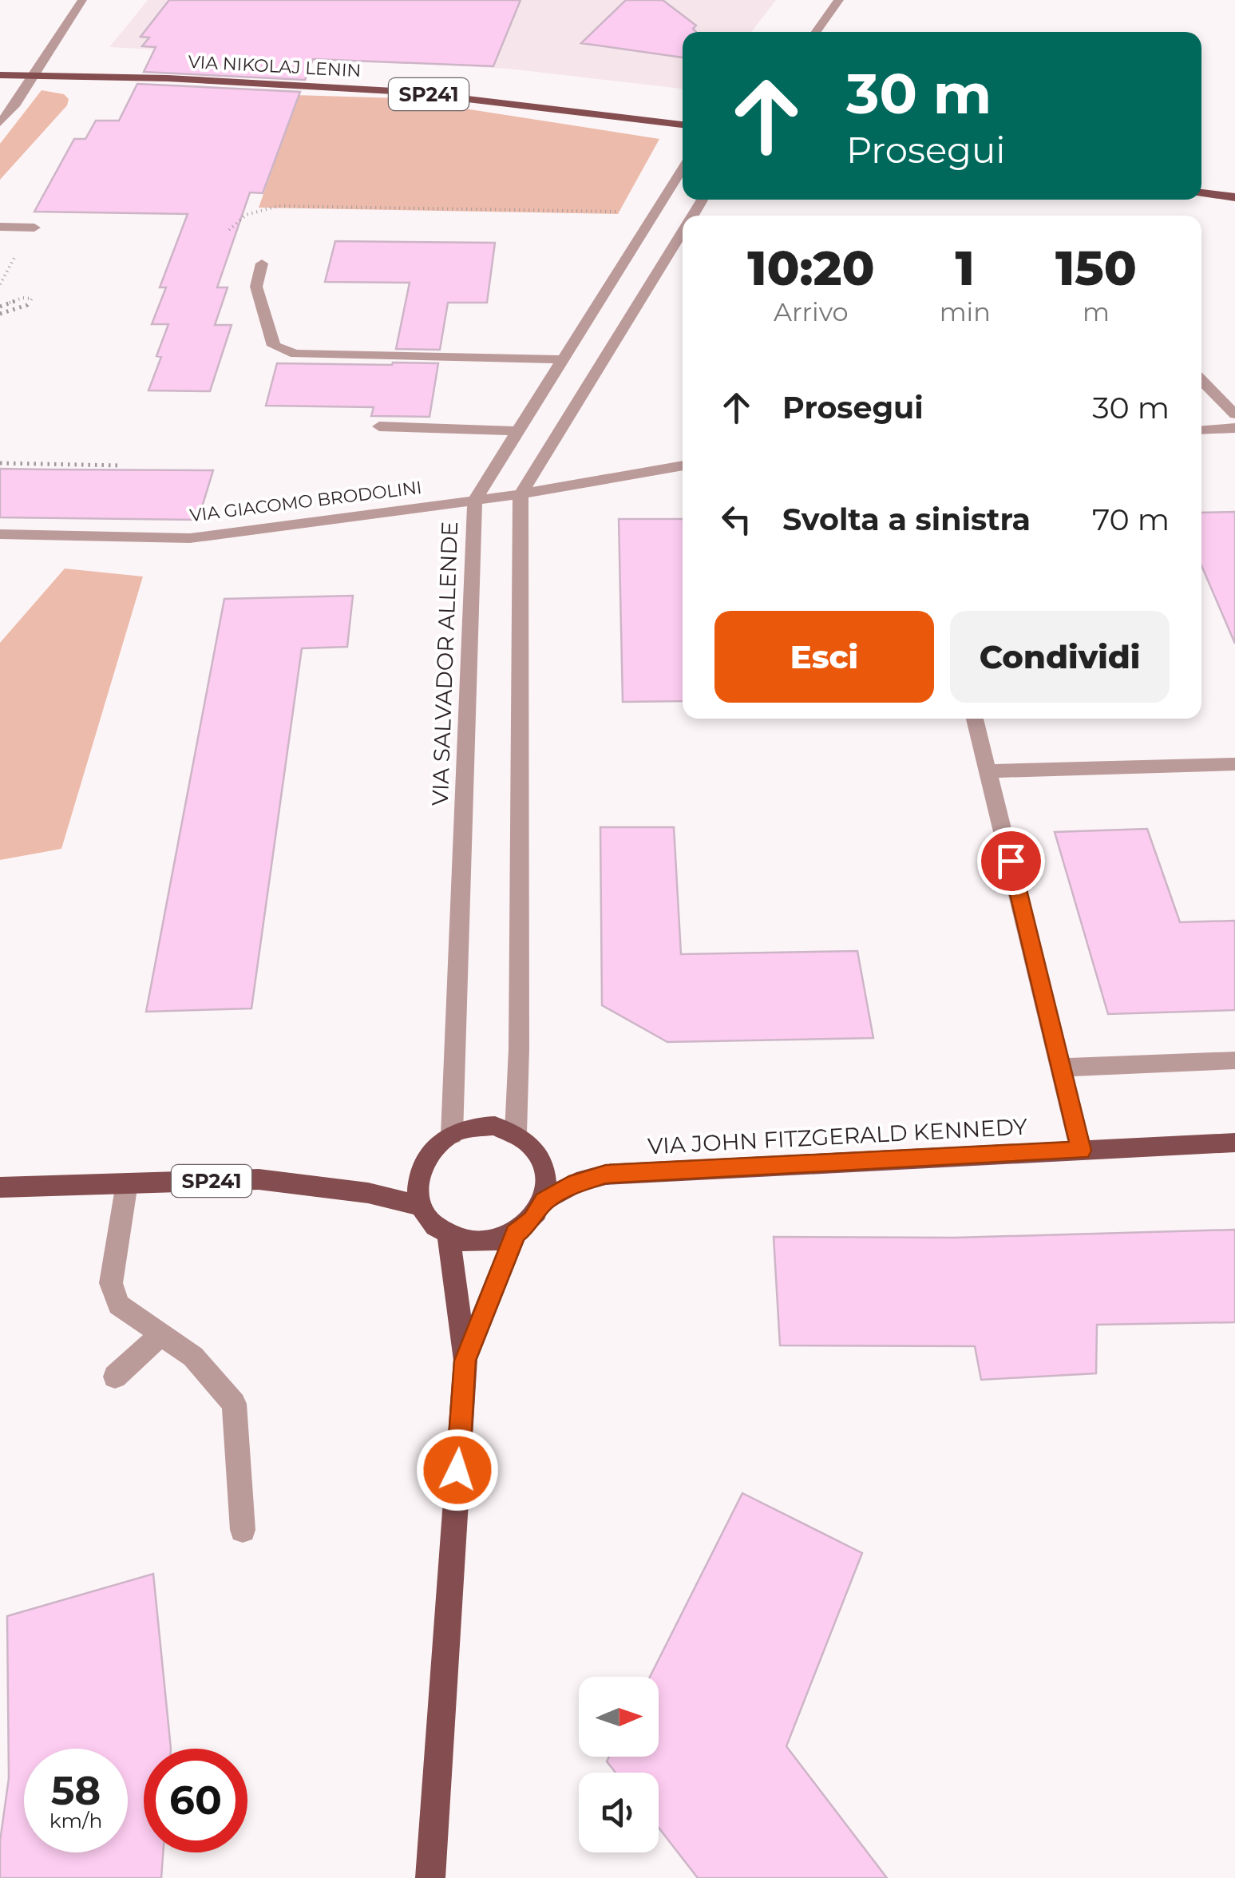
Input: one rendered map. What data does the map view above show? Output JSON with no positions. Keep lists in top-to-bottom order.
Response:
{
  "streets": {
    "main road": ["VIA NIKOLAJ LENIN", "SP241", "VIA JOHN FITZGERALD KENNEDY"],
    "street": ["VIA GIACOMO BRODOLINI", "VIA SALVADOR ALLENDE"]
  },
  "crossings": [
    ["SP241", "VIA SALVADOR ALLENDE"],
    ["SP241", "VIA JOHN FITZGERALD KENNEDY"],
    ["VIA GIACOMO BRODOLINI", "VIA SALVADOR ALLENDE"],
    ["VIA SALVADOR ALLENDE", "VIA JOHN FITZGERALD KENNEDY"]
  ],
  "north": "right",
  "page": {
    "turn": ["30 m", "Prosegui"],
    "eta": [
      "10:20",
      "Arrivo",
      "1",
      "min",
      "150",
      "m"
    ],
    "list": [
      {
        "name": "Prosegui",
        "value": "30 m"
      },
      {
        "name": "Svolta a sinistra",
        "value": "70 m"
      }
    ],
    "buttons": ["Esci", "Condividi"],
    "speed": "58 km/h",
    "limit": "60"
  }
}
